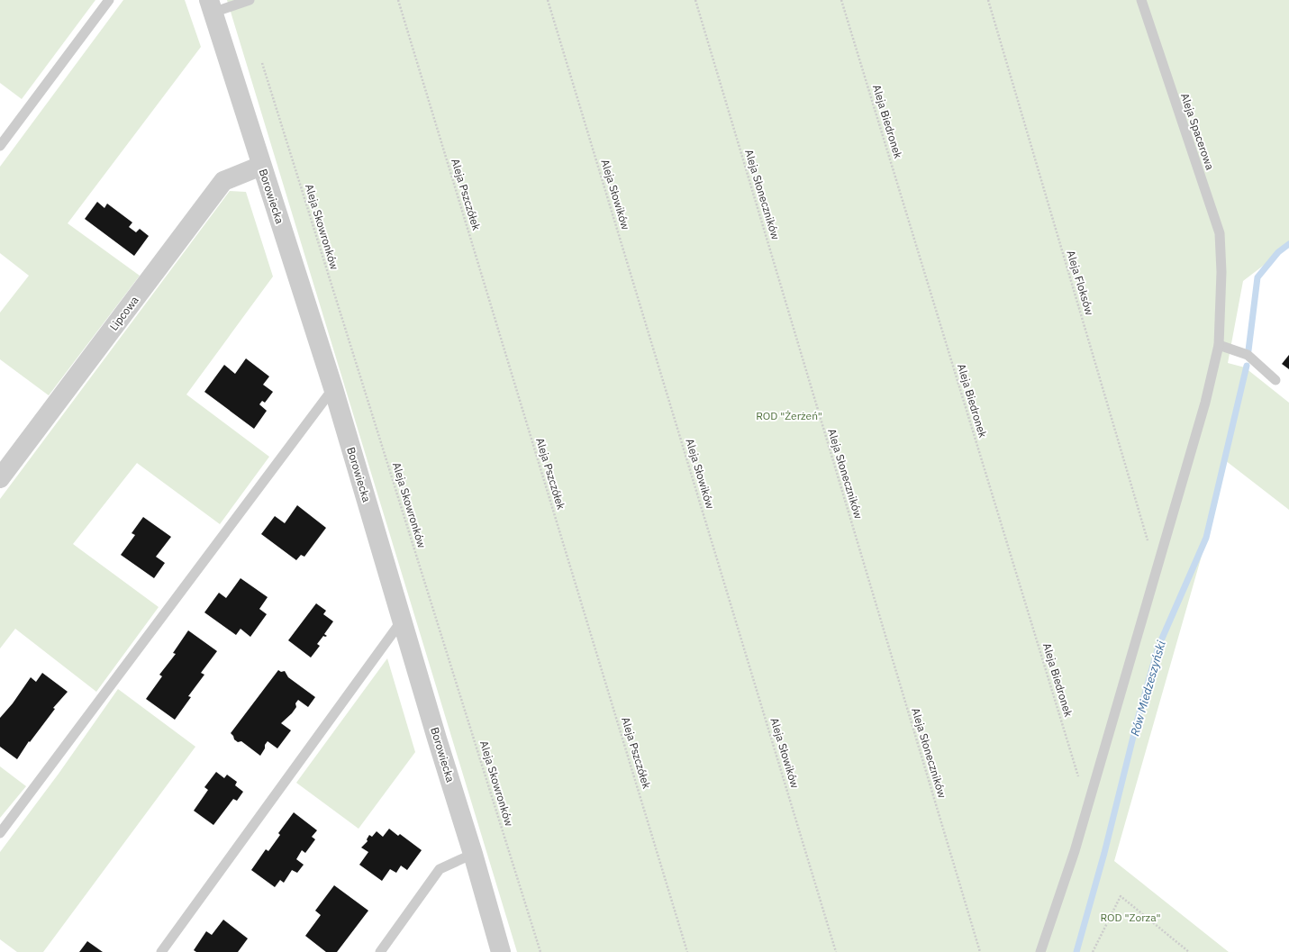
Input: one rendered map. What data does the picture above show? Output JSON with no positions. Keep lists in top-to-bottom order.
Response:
{
  "streets": {
    "street": ["Borowiecka", "Lipcowa"],
    "lane": ["Aleja Spacerowa"],
    "path": [
      "Aleja Biedronek",
      "Aleja Pszczółek",
      "Aleja Słowików",
      "Aleja Słoneczników",
      "Aleja Skowronków",
      "Aleja Floksów"
    ]
  },
  "crossings": [
    ["Aleja Biedronek", "Aleja Spacerowa"],
    ["Aleja Spacerowa", "Aleja Floksów"],
    ["Borowiecka", "Lipcowa"]
  ],
  "water": ["Rów Miedzeszyński"],
  "parks": ["ROD \"Żerżeń\"", "ROD \"Zorza\""]
}
